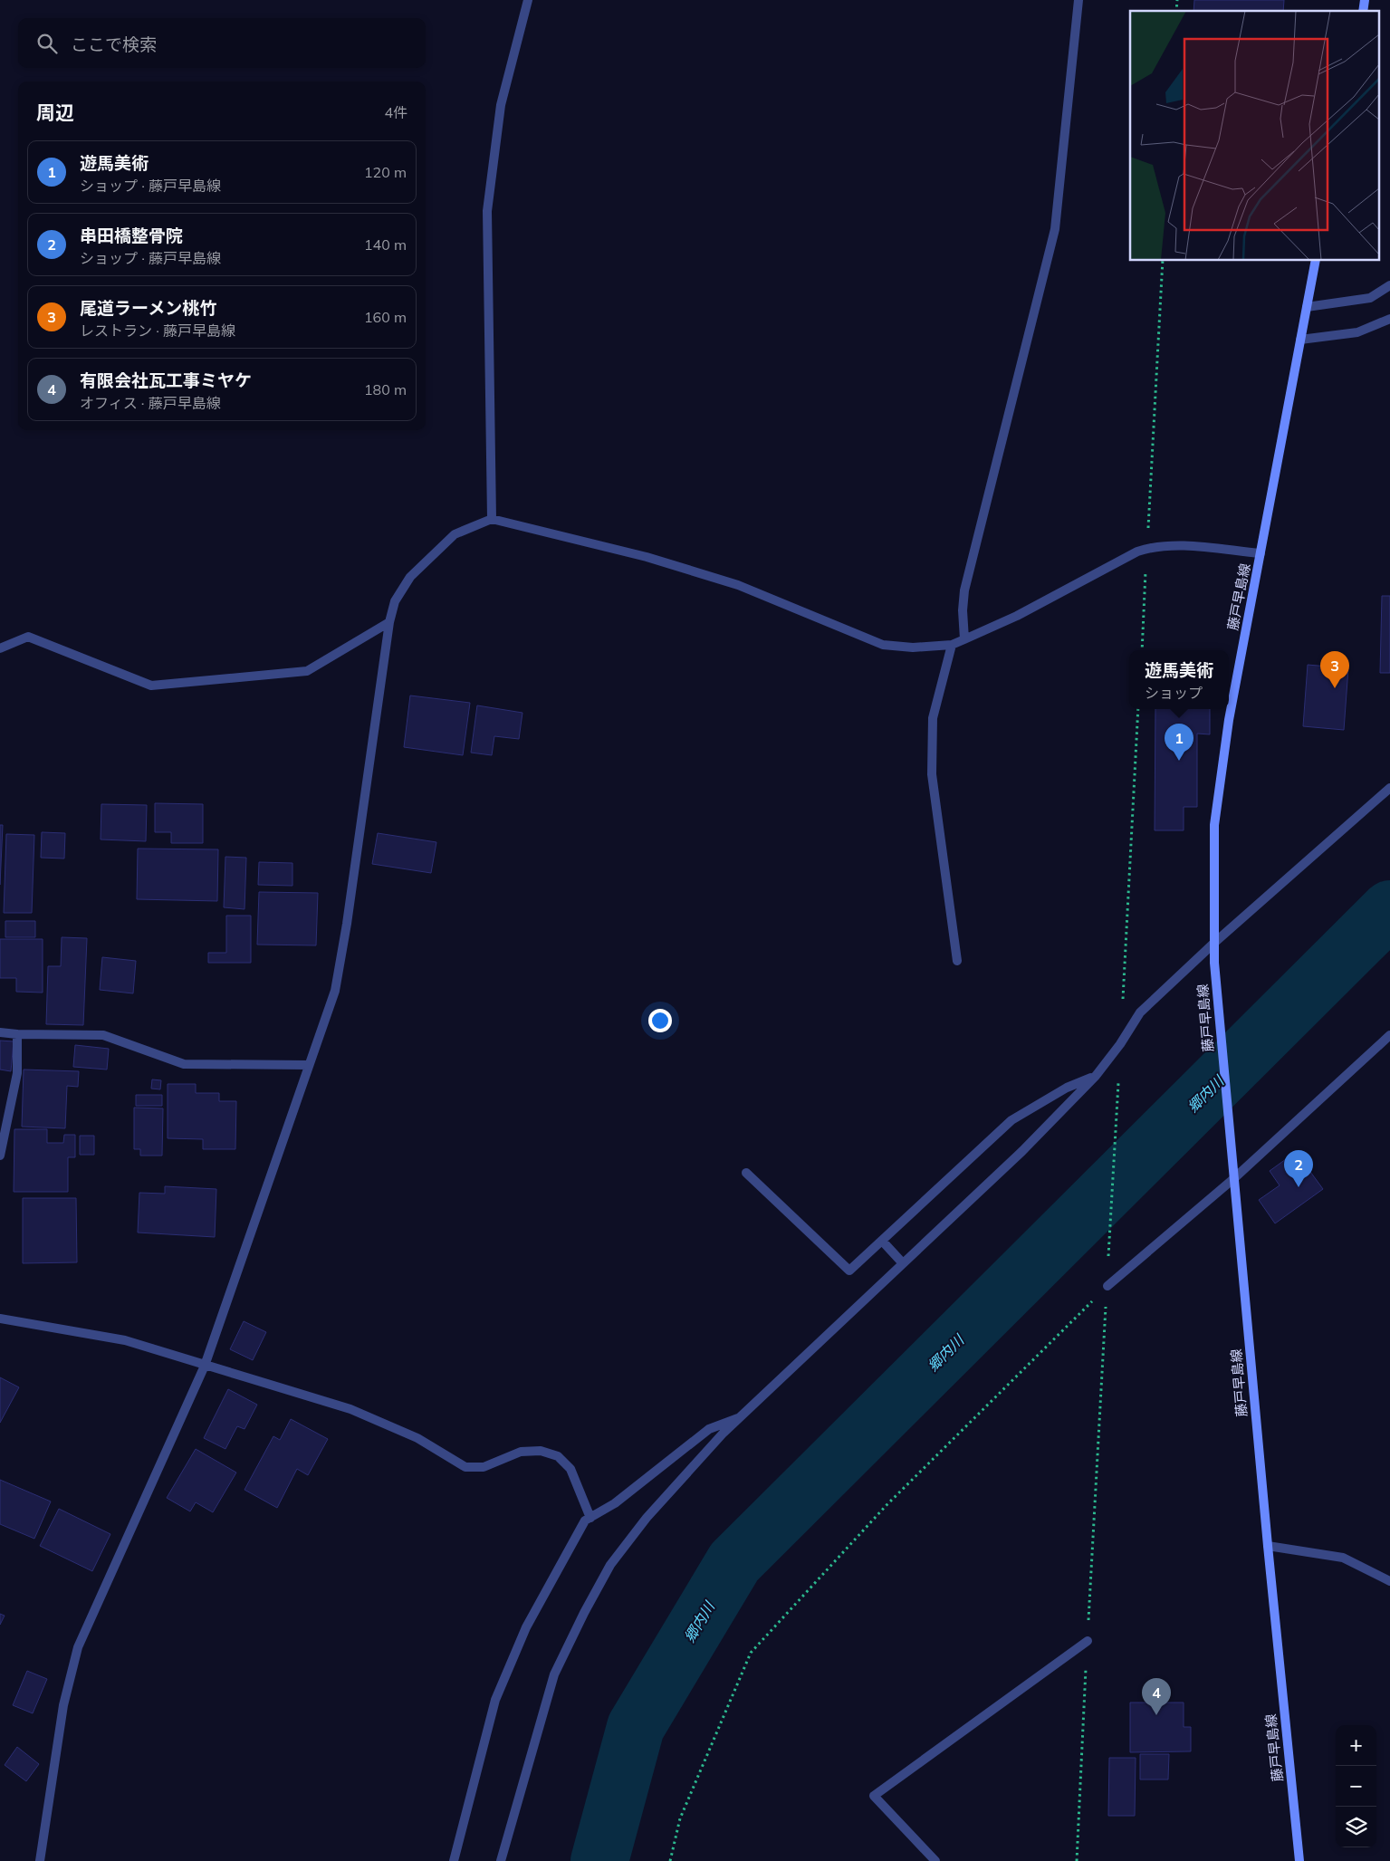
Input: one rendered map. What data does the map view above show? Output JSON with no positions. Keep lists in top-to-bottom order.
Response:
{
  "streets": {
    "main road": ["藤戸早島線"]
  },
  "water": ["郷内川"],
  "page": {
    "search": "ここで検索",
    "heading": ["周辺", "4件"],
    "list": [
      {
        "mark": "1",
        "name": "遊馬美術",
        "note": "ショップ · 藤戸早島線",
        "value": "120 m"
      },
      {
        "mark": "2",
        "name": "串田橋整骨院",
        "note": "ショップ · 藤戸早島線",
        "value": "140 m"
      },
      {
        "mark": "3",
        "name": "尾道ラーメン桃竹",
        "note": "レストラン · 藤戸早島線",
        "value": "160 m"
      },
      {
        "mark": "4",
        "name": "有限会社瓦工事ミヤケ",
        "note": "オフィス · 藤戸早島線",
        "value": "180 m"
      }
    ],
    "popup": ["遊馬美術", "ショップ"],
    "pins": [
      "3",
      "1",
      "2",
      "4"
    ],
    "map_buttons": ["+", "−"]
  }
}
